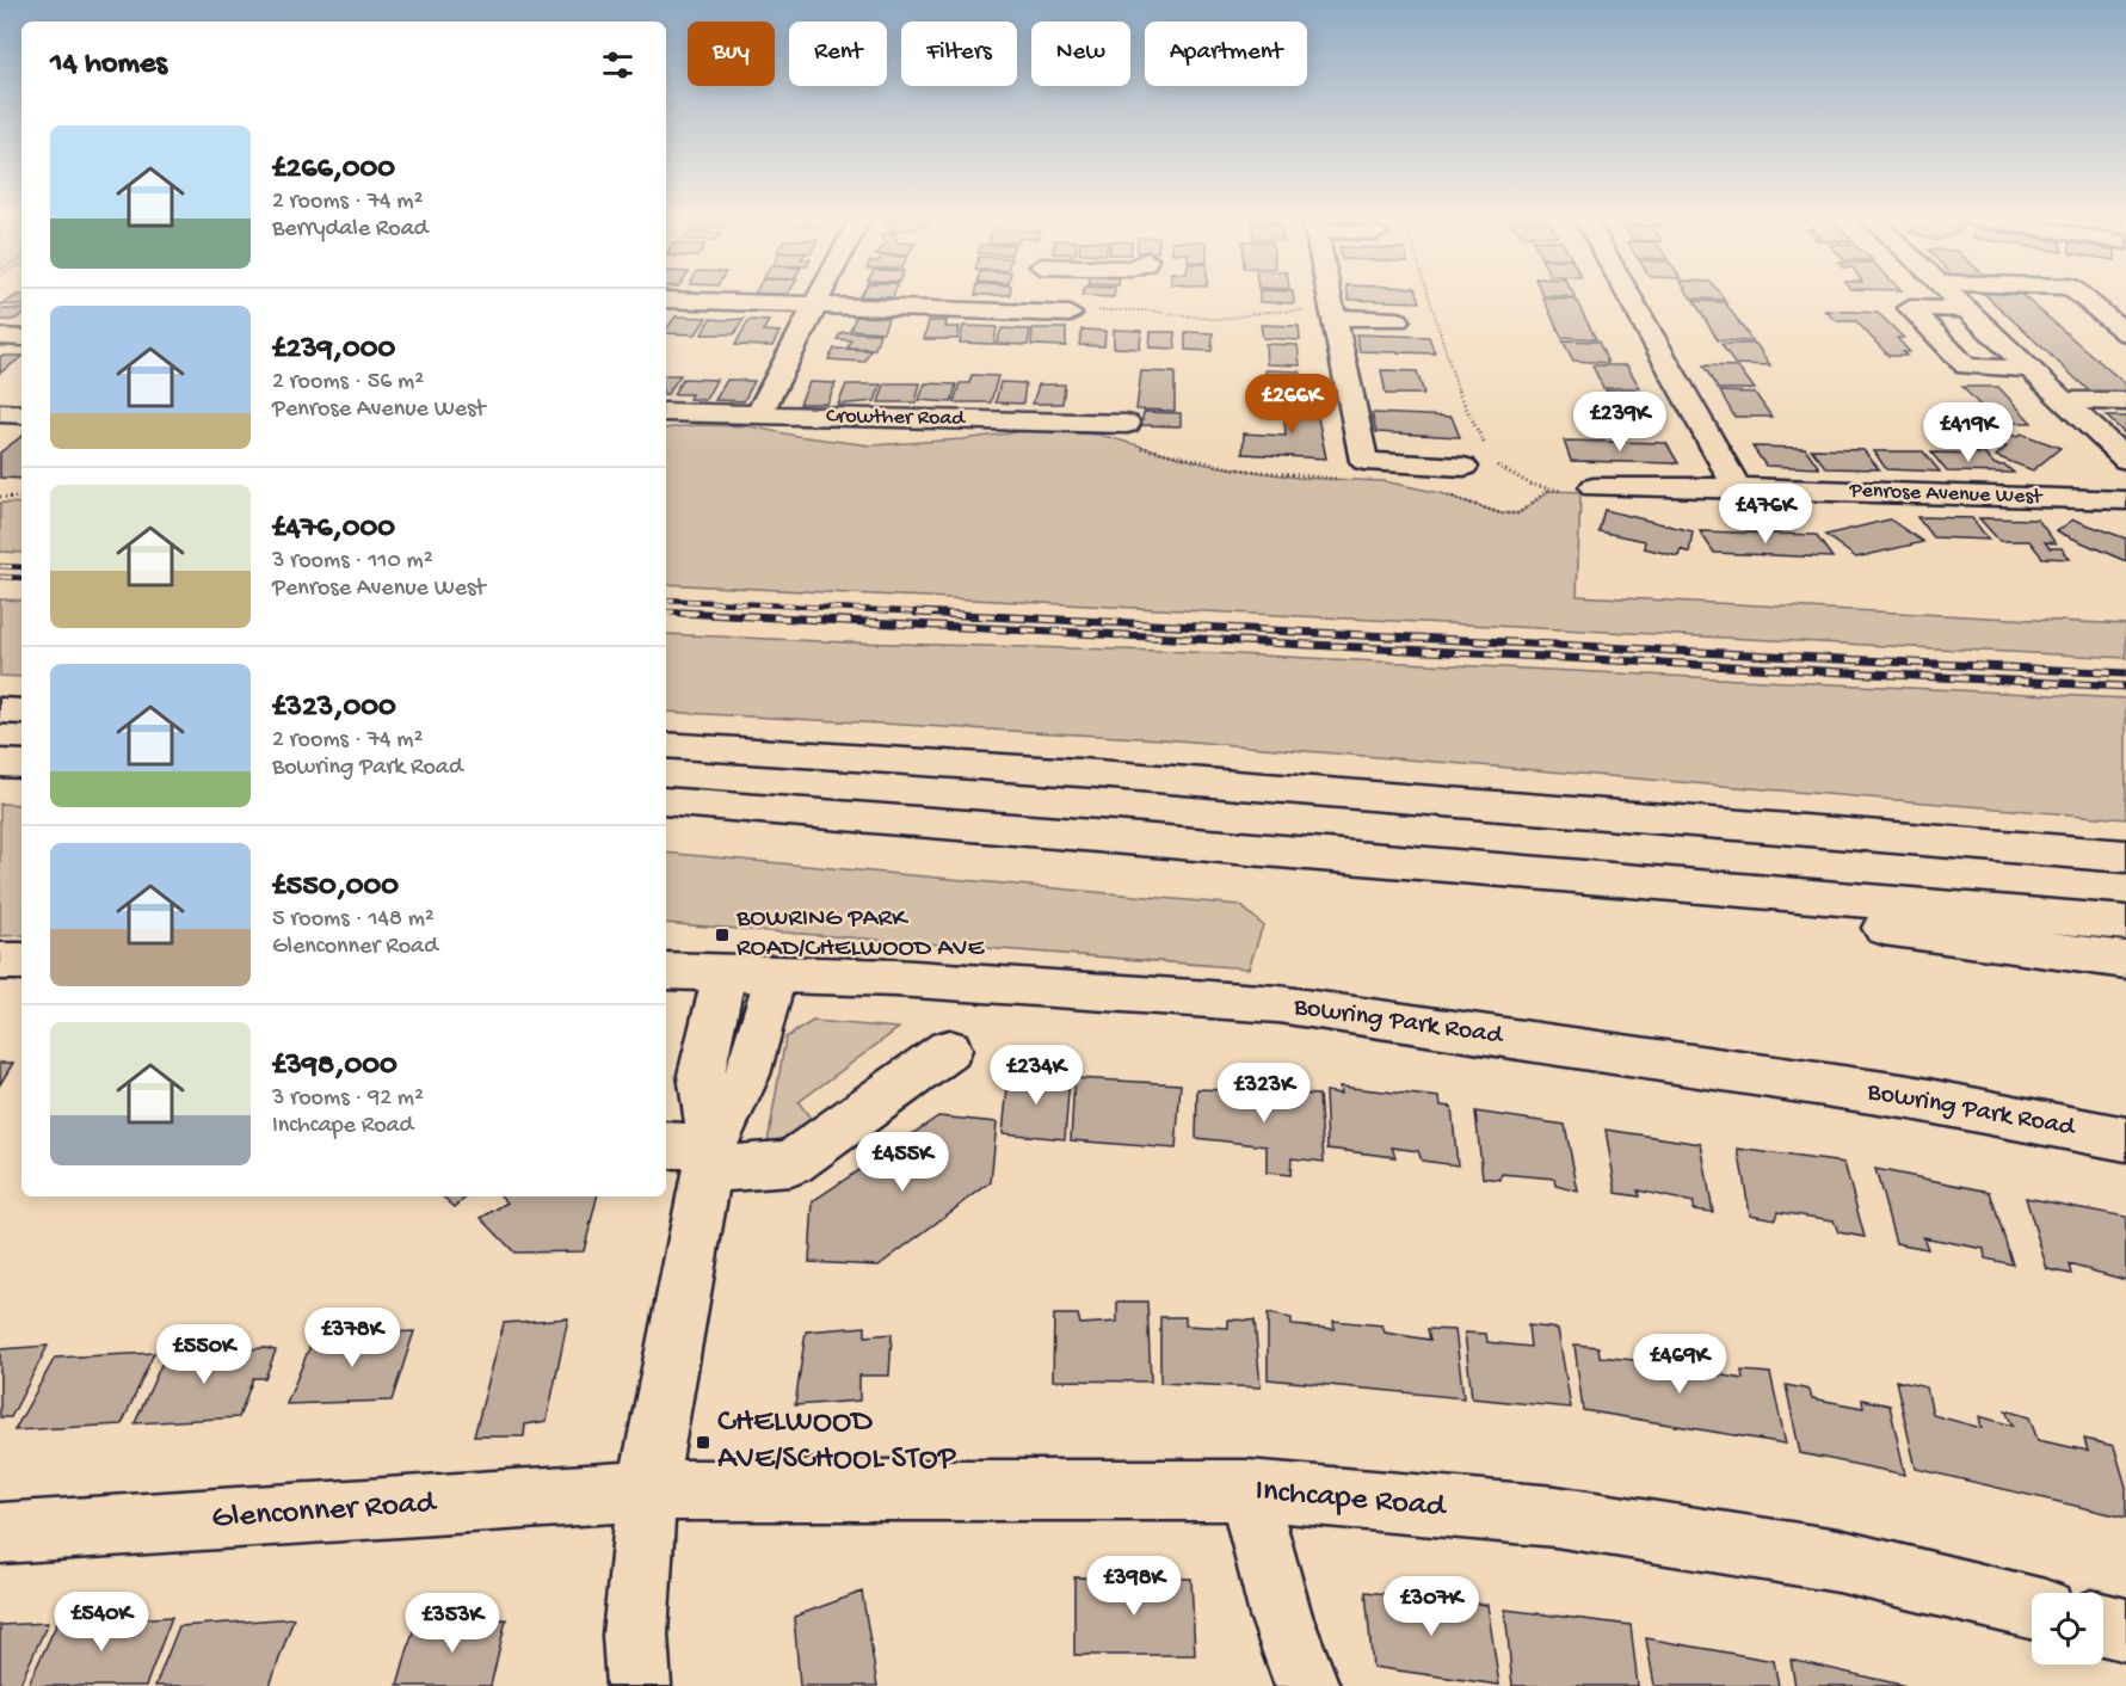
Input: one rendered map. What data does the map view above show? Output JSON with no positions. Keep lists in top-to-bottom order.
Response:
{
  "streets": {
    "main road": [
      "Crowther Road",
      "Penrose Avenue West",
      "Bowring Park Road",
      "Inchcape Road",
      "Glenconner Road"
    ]
  },
  "crossings": [
    ["Inchcape Road", "Glenconner Road"]
  ],
  "places": {
    "transit": ["BOWRING PARK ROAD/CHELWOOD AVE", "CHELWOOD AVE/SCHOOL STOP"]
  },
  "page": {
    "chip": [
      "Buy",
      "Rent",
      "Filters",
      "New",
      "Apartment"
    ],
    "heading": "14 homes",
    "list": [
      {
        "name": "£266,000",
        "note": "2 rooms · 74 m² · Berrydale Road"
      },
      {
        "name": "£239,000",
        "note": "2 rooms · 56 m² · Penrose Avenue West"
      },
      {
        "name": "£476,000",
        "note": "3 rooms · 110 m² · Penrose Avenue West"
      },
      {
        "name": "£323,000",
        "note": "2 rooms · 74 m² · Bowring Park Road"
      },
      {
        "name": "£550,000",
        "note": "5 rooms · 148 m² · Glenconner Road"
      },
      {
        "name": "£398,000",
        "note": "3 rooms · 92 m² · Inchcape Road"
      }
    ],
    "price": [
      "£266K",
      "£239K",
      "£419K",
      "£476K",
      "£234K",
      "£323K",
      "£455K",
      "£378K",
      "£550K",
      "£469K",
      "£398K",
      "£307K",
      "£540K",
      "£353K"
    ]
  }
}
